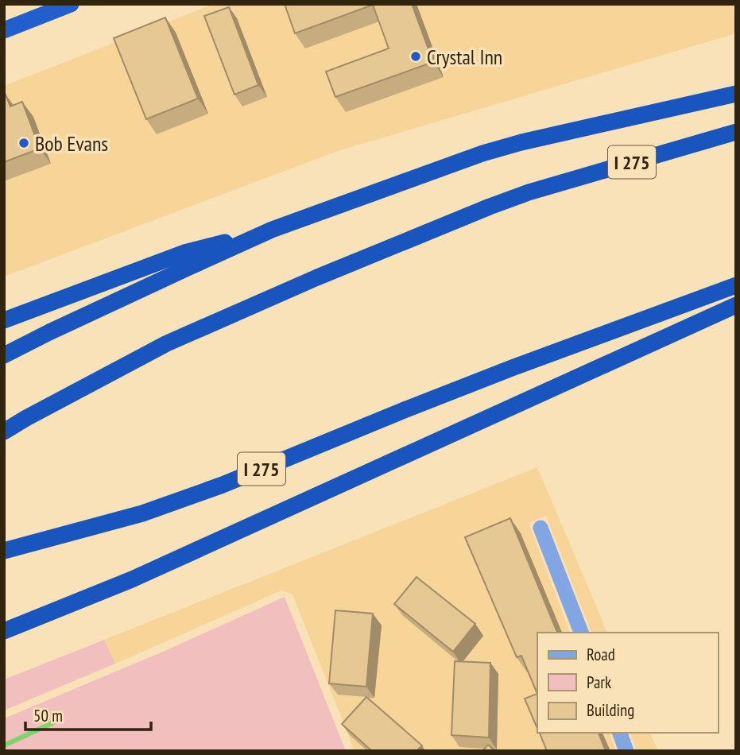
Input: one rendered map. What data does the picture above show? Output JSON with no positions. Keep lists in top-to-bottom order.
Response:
{
  "streets": {
    "highway": ["I 275"]
  },
  "places": ["Crystal Inn", "Bob Evans"],
  "legend": ["Road", "Park", "Building"],
  "scale_bar": "50 m"
}
